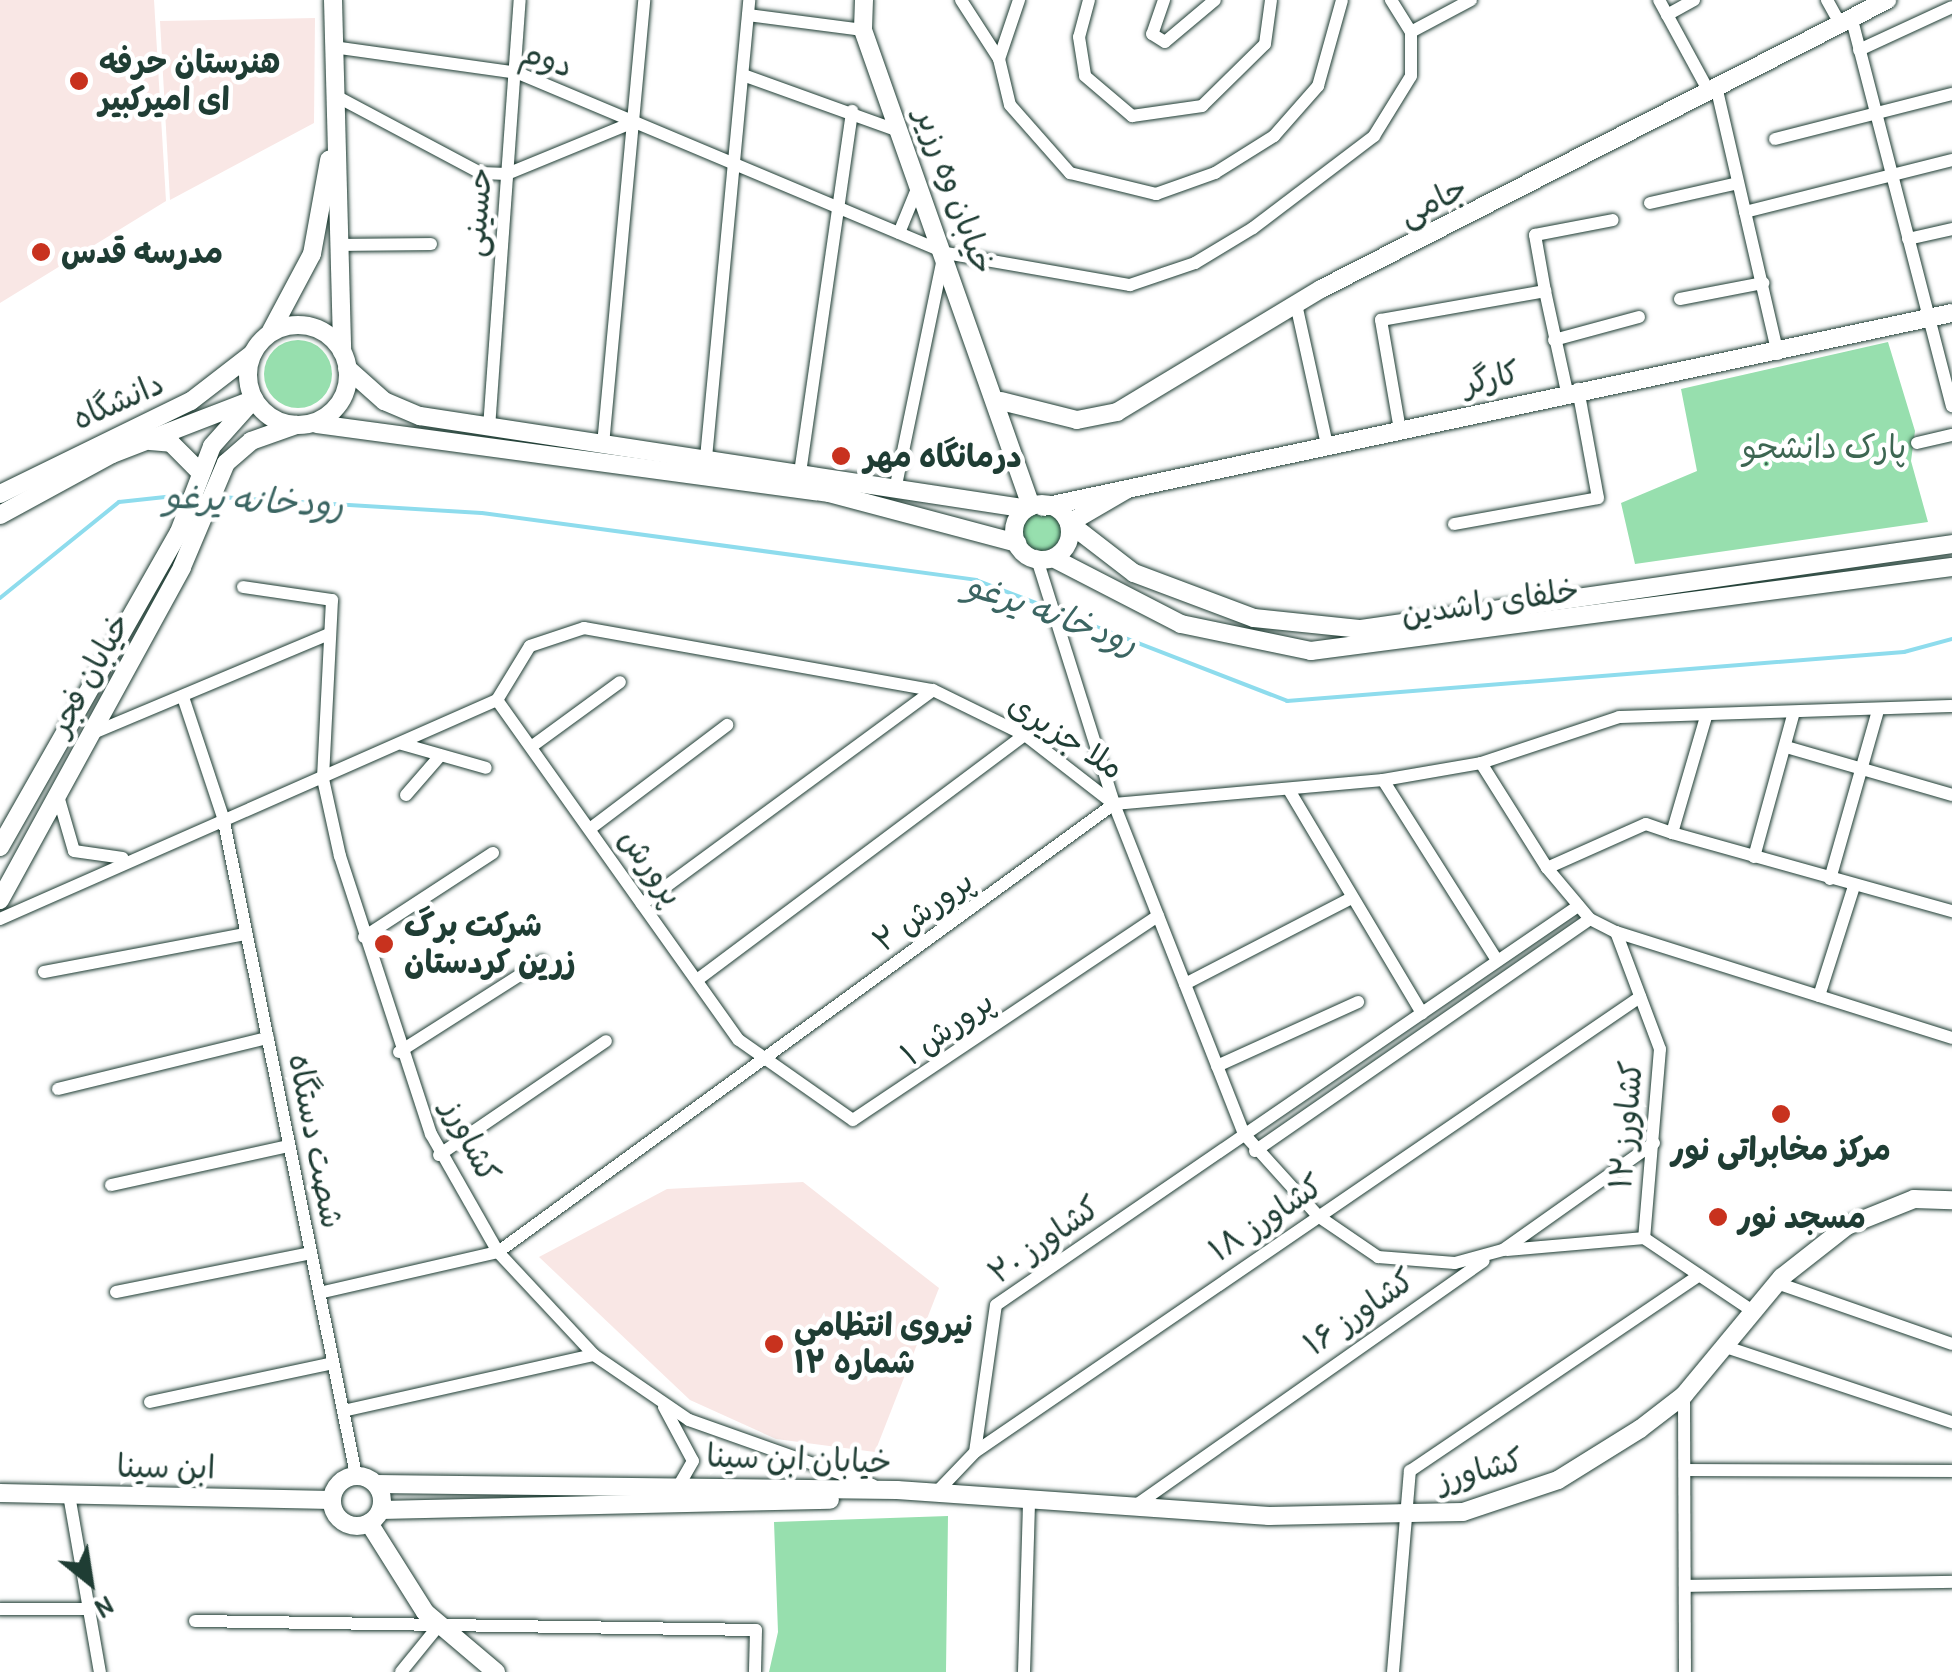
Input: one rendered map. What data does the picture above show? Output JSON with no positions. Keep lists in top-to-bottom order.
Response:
{
  "streets": {
    "main road": [
      "خیابان وه رزیر",
      "جامی",
      "کارگر",
      "دانشگاه",
      "خلفای راشدین",
      "خیابان فجر",
      "کشاورز",
      "خیابان ابن سینا",
      "ابن سینا"
    ],
    "street": [
      "دوم",
      "حسینی",
      "ملا جزیری",
      "پرورش",
      "پرورش ۲",
      "پرورش ۱",
      "کشاورز ۱۲",
      "شصت دستگاه",
      "کشاورز ۱۸",
      "کشاورز ۲۰",
      "کشاورز ۱۶"
    ]
  },
  "crossings": [
    ["دوم", "خیابان وه رزیر"],
    ["دوم", "حسینی"],
    ["خیابان وه رزیر", "جامی"],
    ["خیابان وه رزیر", "کارگر"],
    ["خیابان وه رزیر", "خلفای راشدین"],
    ["کارگر", "خلفای راشدین"],
    ["دانشگاه", "خیابان فجر"],
    ["ملا جزیری", "پرورش"],
    ["ملا جزیری", "پرورش ۲"],
    ["پرورش", "پرورش ۲"],
    ["پرورش", "پرورش ۱"],
    ["پرورش ۲", "پرورش ۱"],
    ["پرورش ۲", "کشاورز"],
    ["کشاورز ۱۲", "کشاورز"],
    ["کشاورز ۱۲", "کشاورز ۱۸"],
    ["کشاورز ۱۲", "کشاورز ۱۶"],
    ["کشاورز", "کشاورز ۱۸"],
    ["کشاورز", "کشاورز ۱۶"],
    ["کشاورز", "خیابان ابن سینا"],
    ["کشاورز ۱۸", "کشاورز ۲۰"],
    ["کشاورز ۱۸", "خیابان ابن سینا"]
  ],
  "water": ["رودخانه یرغو"],
  "parks": ["پارک دانشجو"],
  "places": [
    "هنرستان حرفه ای امیرکبیر",
    "مدرسه قدس",
    "درمانگاه مهر",
    "شرکت برگ زرین کردستان",
    "مرکز مخابراتی نور",
    "مسجد نور",
    "نیروی انتظامی شماره ۱۲"
  ],
  "north": "bottom right"
}
